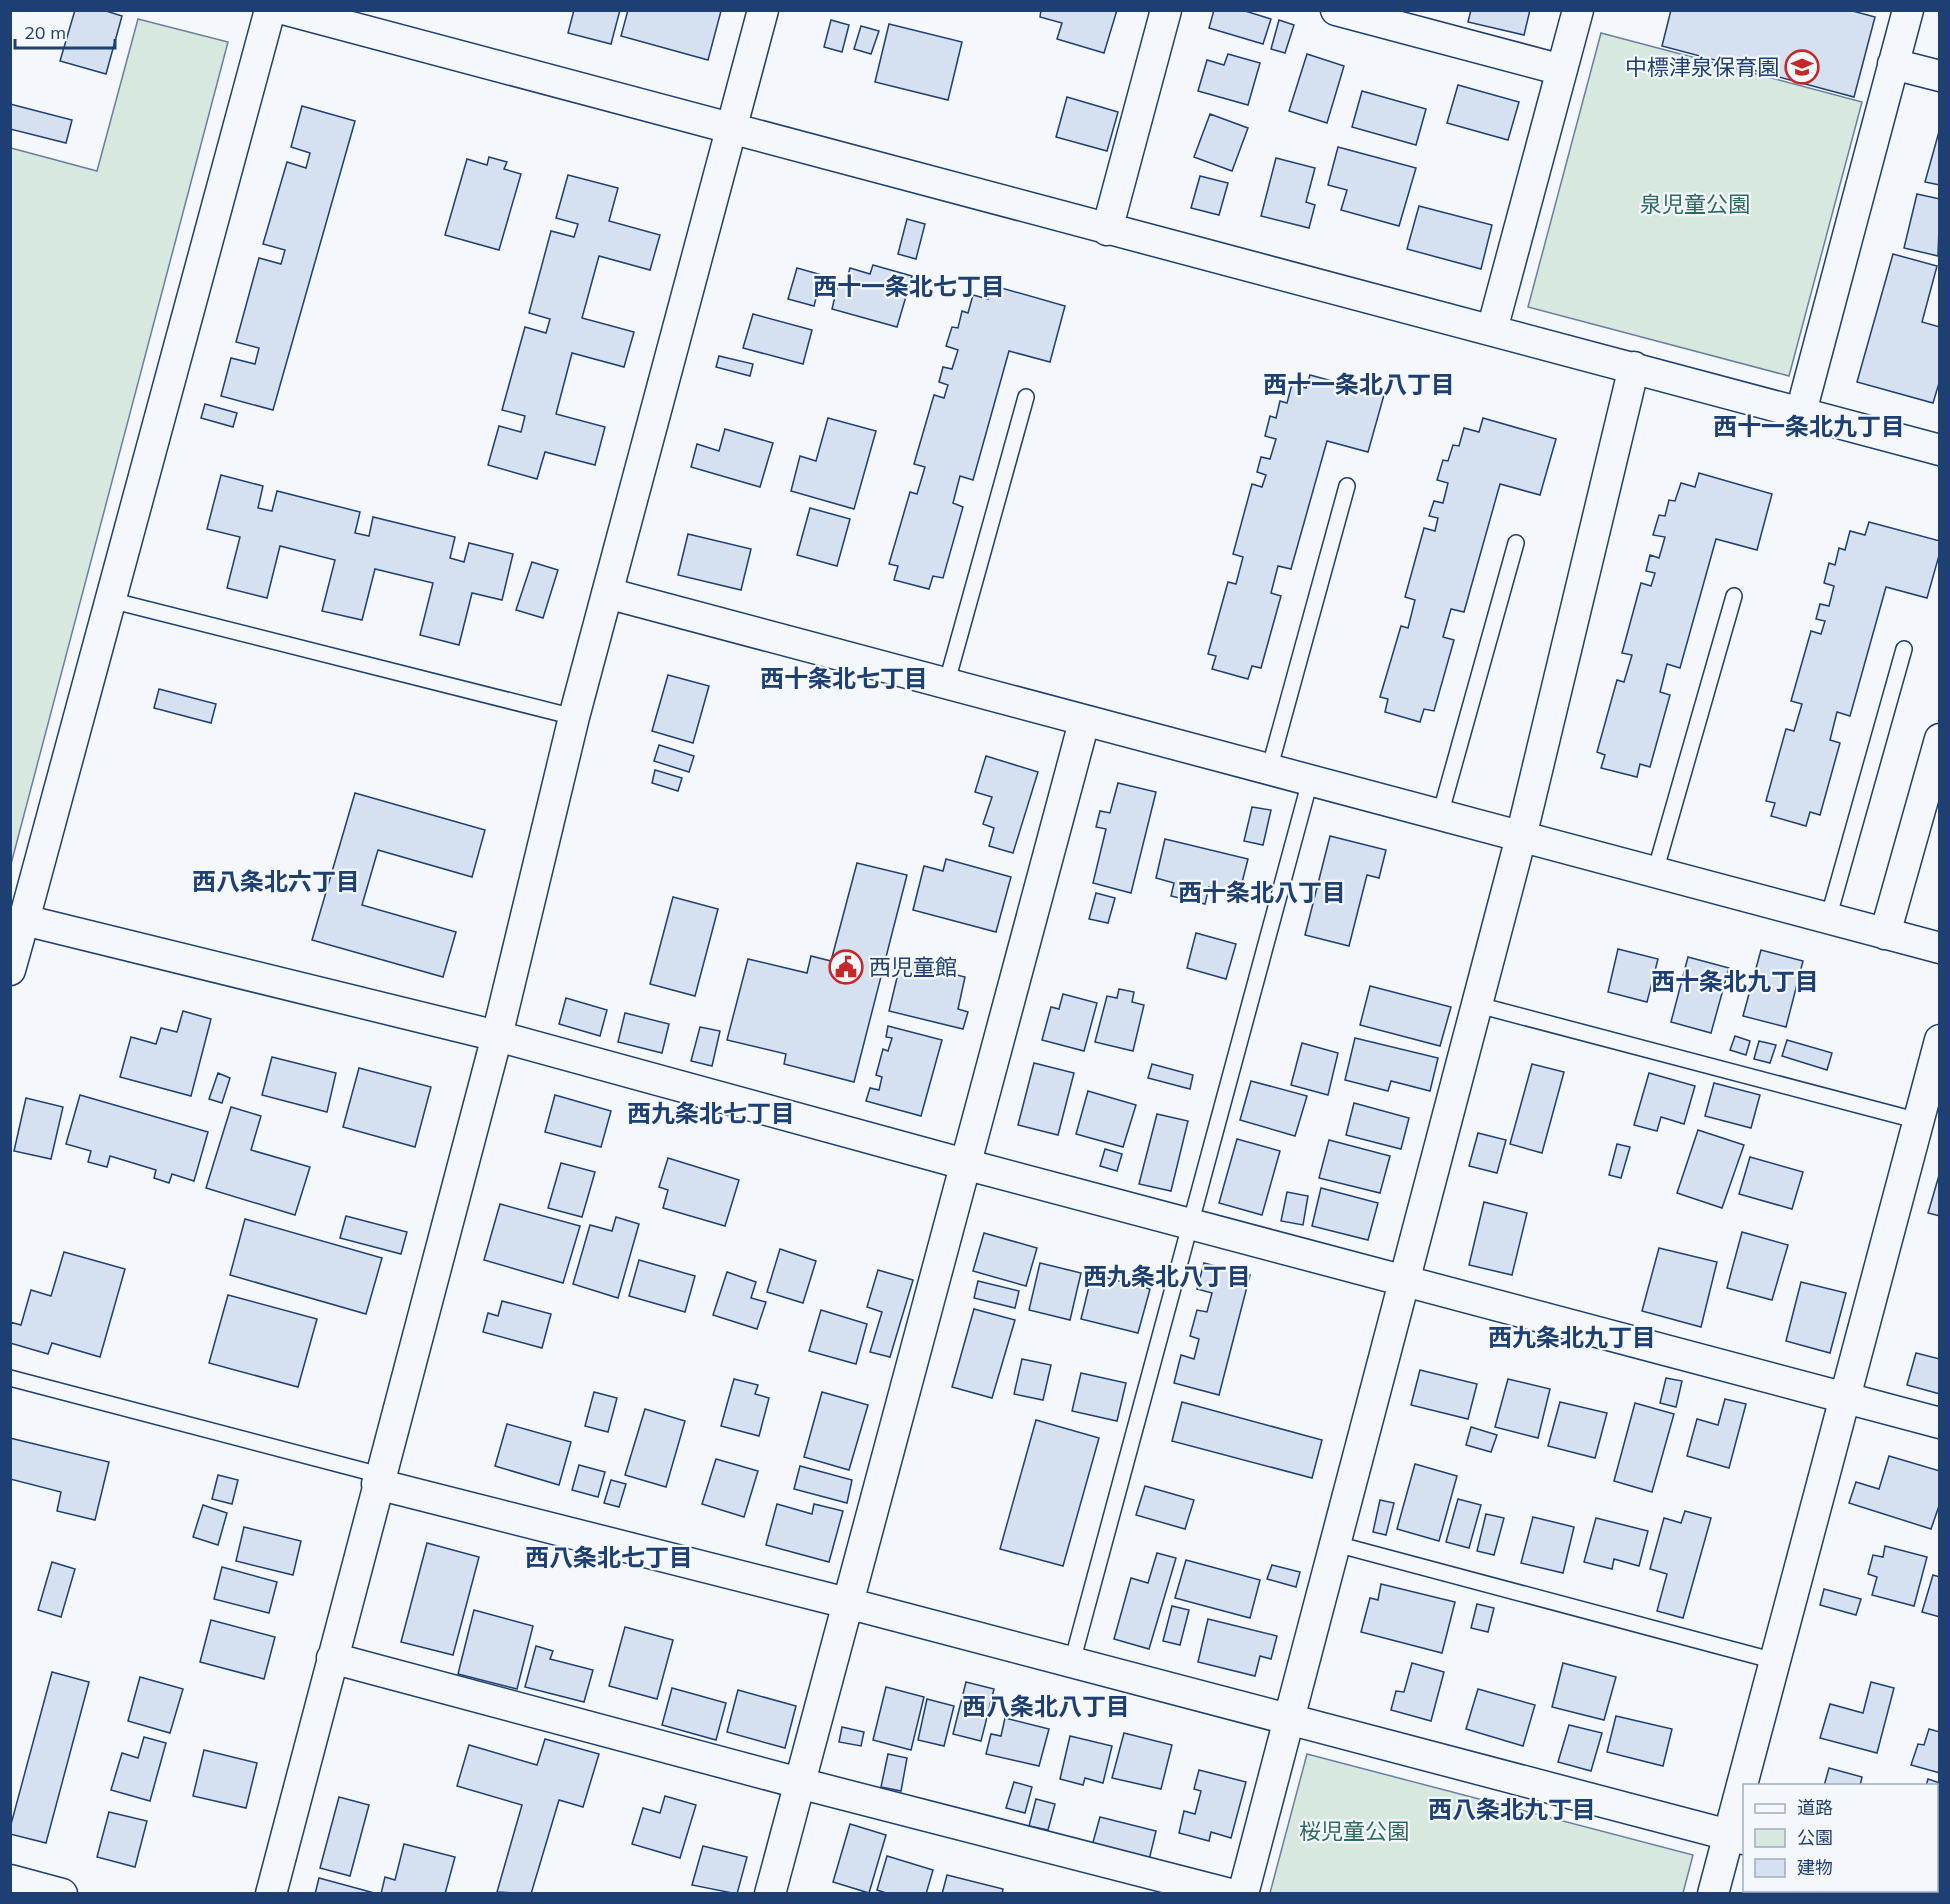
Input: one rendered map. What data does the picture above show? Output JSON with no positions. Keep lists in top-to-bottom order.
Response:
{
  "districts": [
    "西十一条北七丁目",
    "西十一条北八丁目",
    "西十一条北九丁目",
    "西十条北七丁目",
    "西八条北六丁目",
    "西十条北八丁目",
    "西十条北九丁目",
    "西九条北七丁目",
    "西九条北八丁目",
    "西九条北九丁目",
    "西八条北七丁目",
    "西八条北八丁目",
    "西八条北九丁目"
  ],
  "parks": ["泉児童公園", "桜児童公園"],
  "places": {
    "school or university": ["中標津泉保育園"],
    "public building": ["西児童館"]
  },
  "legend": ["道路", "公園", "建物"],
  "scale_bar": "20 m"
}
